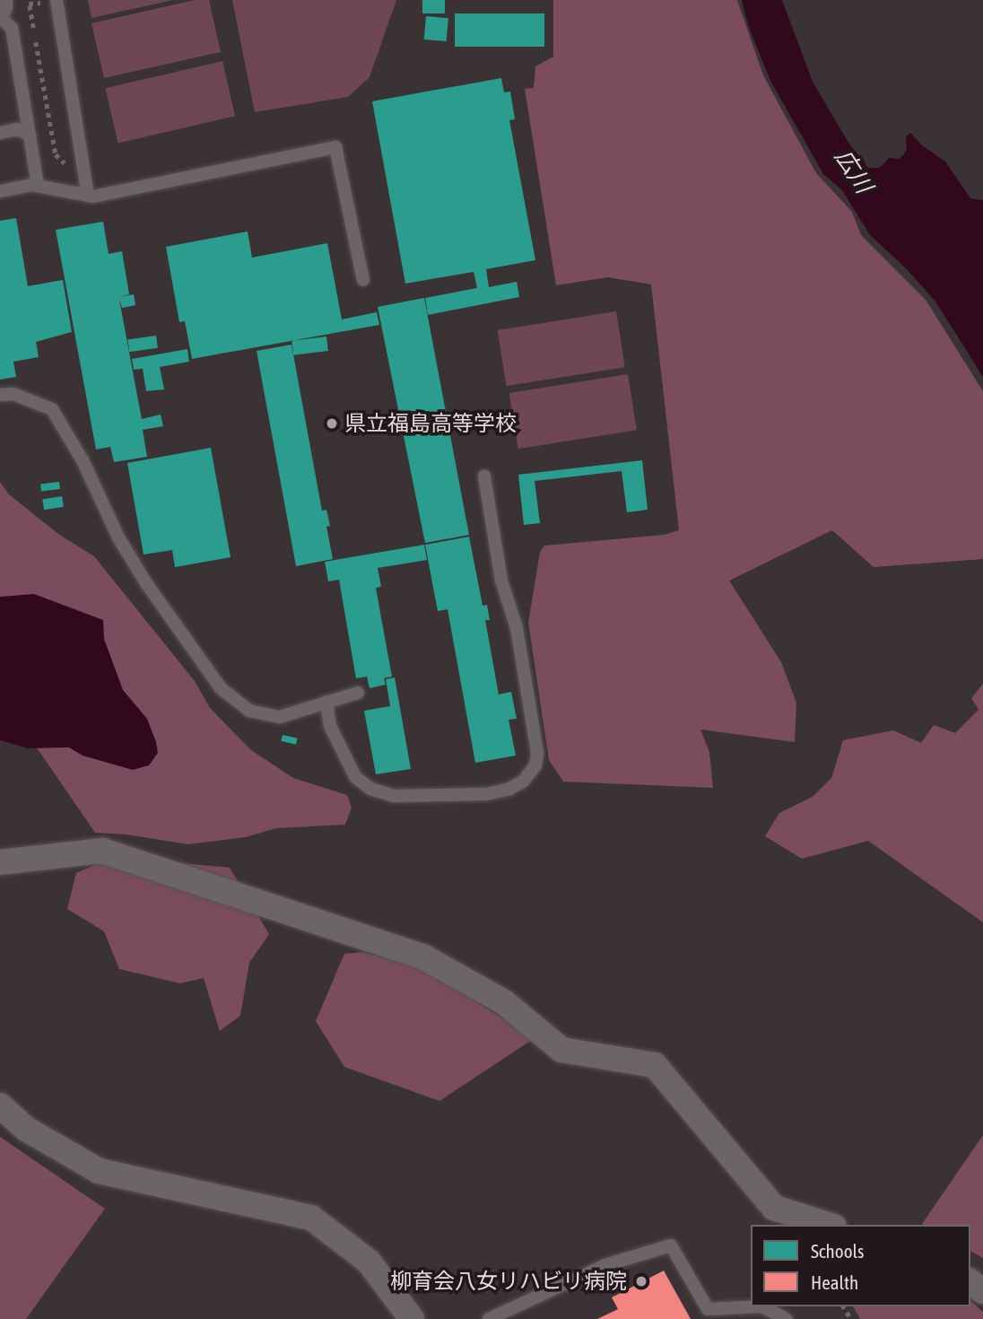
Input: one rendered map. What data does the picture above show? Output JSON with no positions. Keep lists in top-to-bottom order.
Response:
{
  "water": ["広川"],
  "places": ["県立福島高等学校", "柳育会八女リハビリ病院"],
  "legend": ["Schools", "Health"]
}
